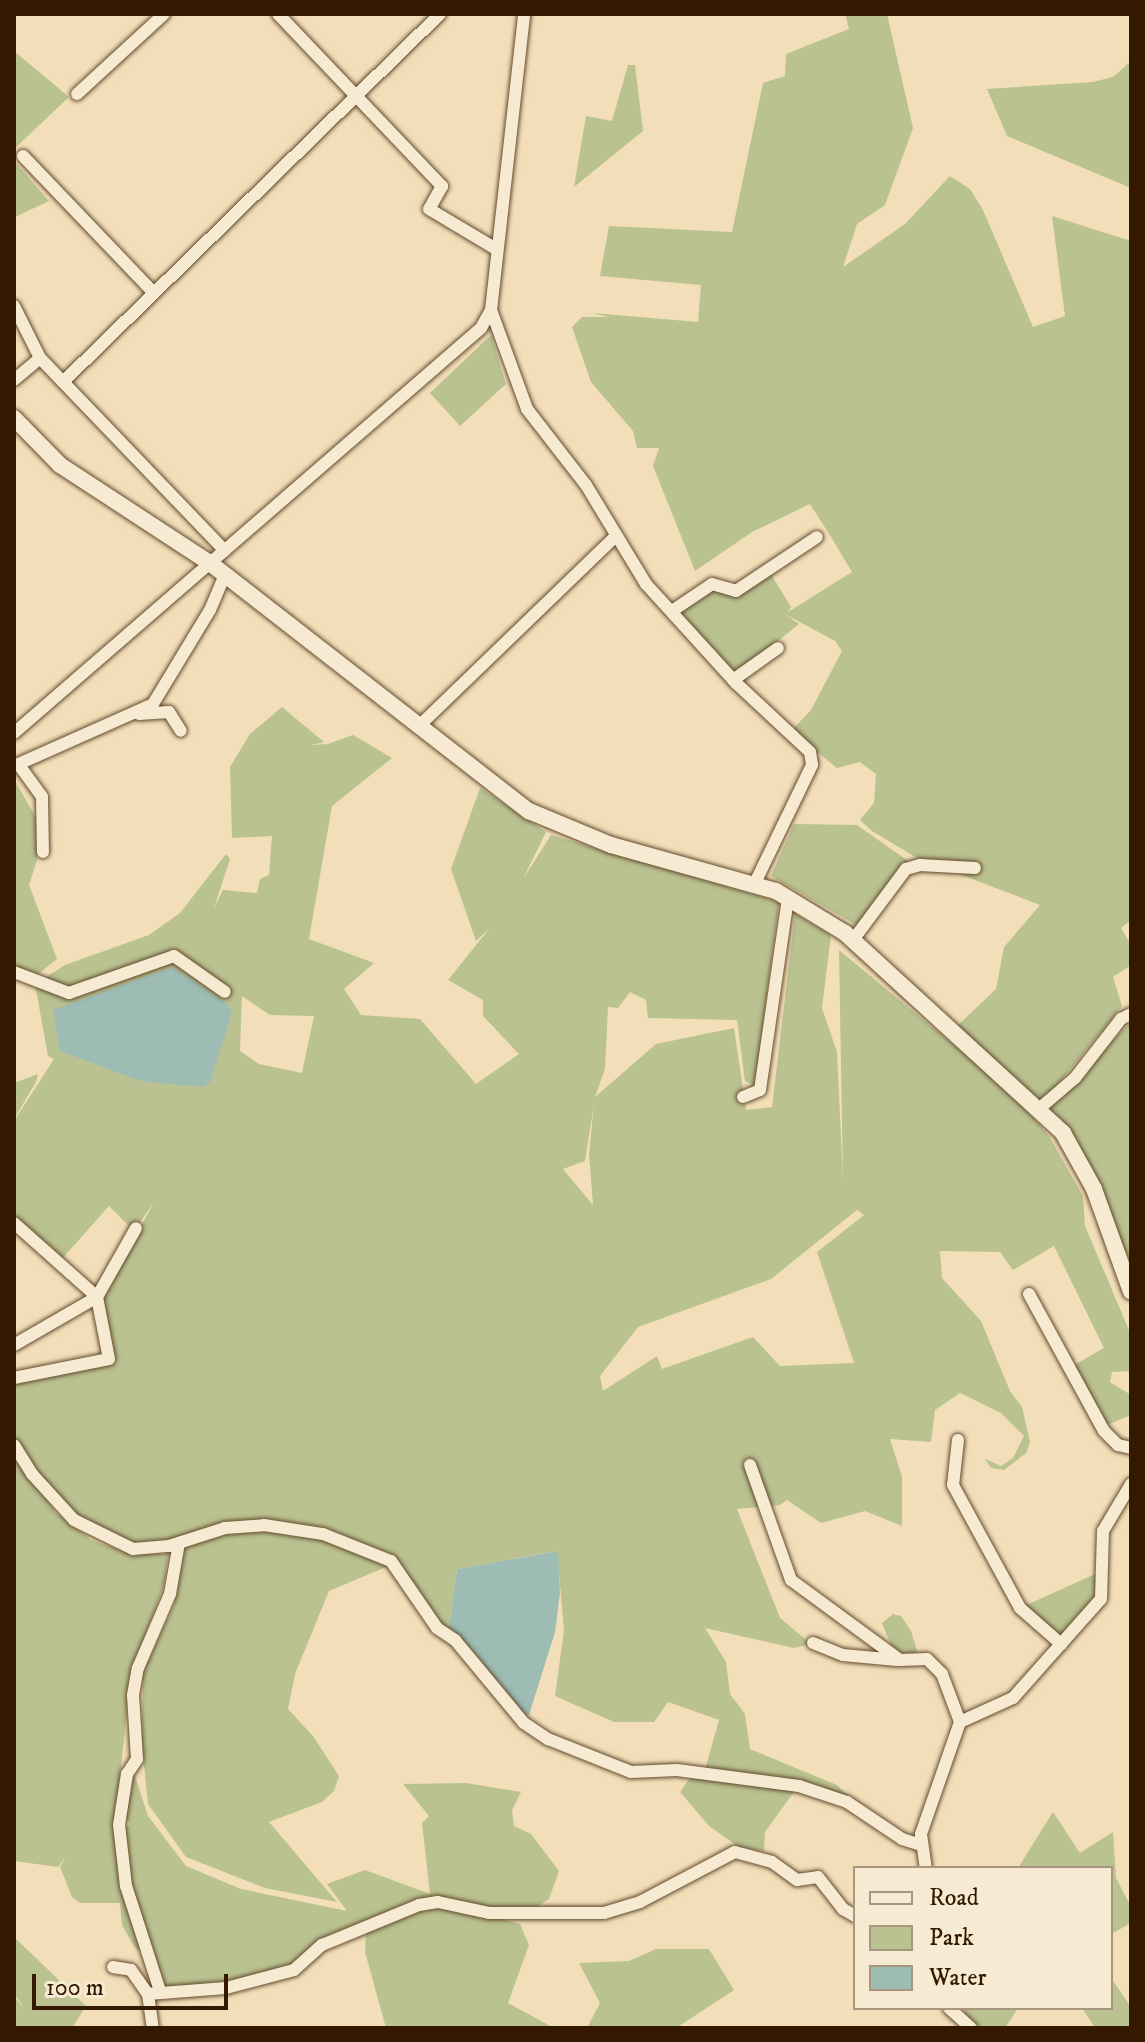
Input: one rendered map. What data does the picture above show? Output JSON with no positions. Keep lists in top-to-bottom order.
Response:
{
  "legend": ["Road", "Park", "Water"],
  "scale_bar": "100 m"
}
